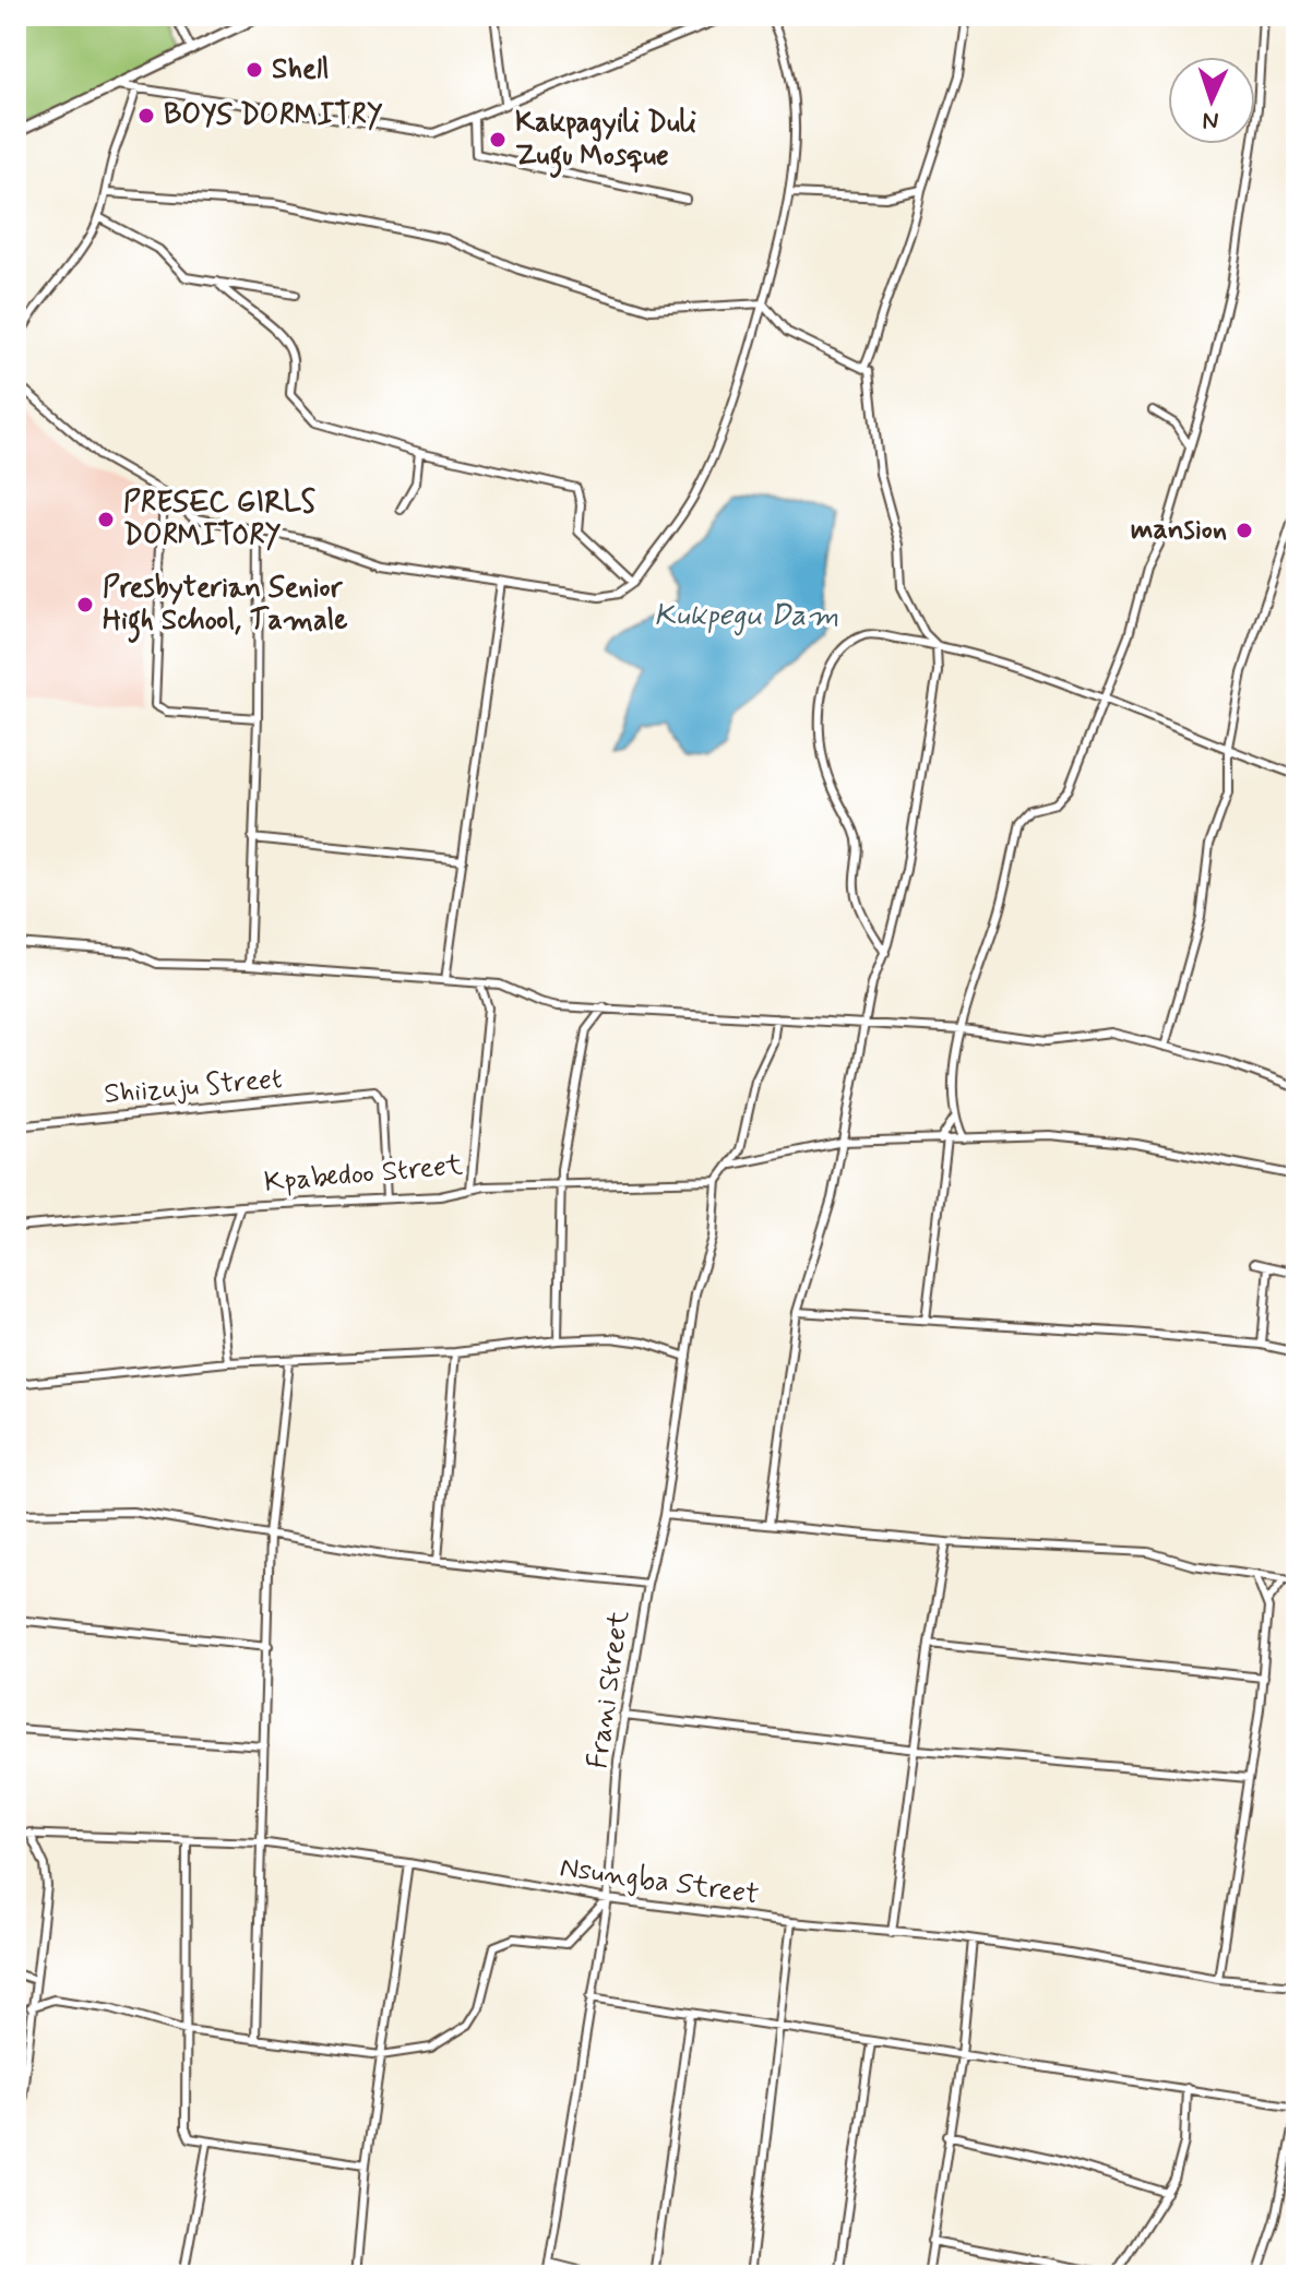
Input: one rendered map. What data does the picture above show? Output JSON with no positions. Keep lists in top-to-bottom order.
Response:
{
  "streets": {
    "street": [
      "Shiizuju Street",
      "Kpabedoo Street",
      "Frani Street",
      "Nsungba Street"
    ]
  },
  "crossings": [
    ["Shiizuju Street", "Kpabedoo Street"],
    ["Frani Street", "Nsungba Street"]
  ],
  "water": ["Kukpegu Dam"],
  "places": [
    "Shell",
    "BOYS DORMITRY",
    "Kakpagyili Duli Zugu Mosque",
    "PRESEC GIRLS DORMITORY",
    "mansion",
    "Presbyterian Senior High School, Tamale"
  ],
  "north": "bottom"
}
